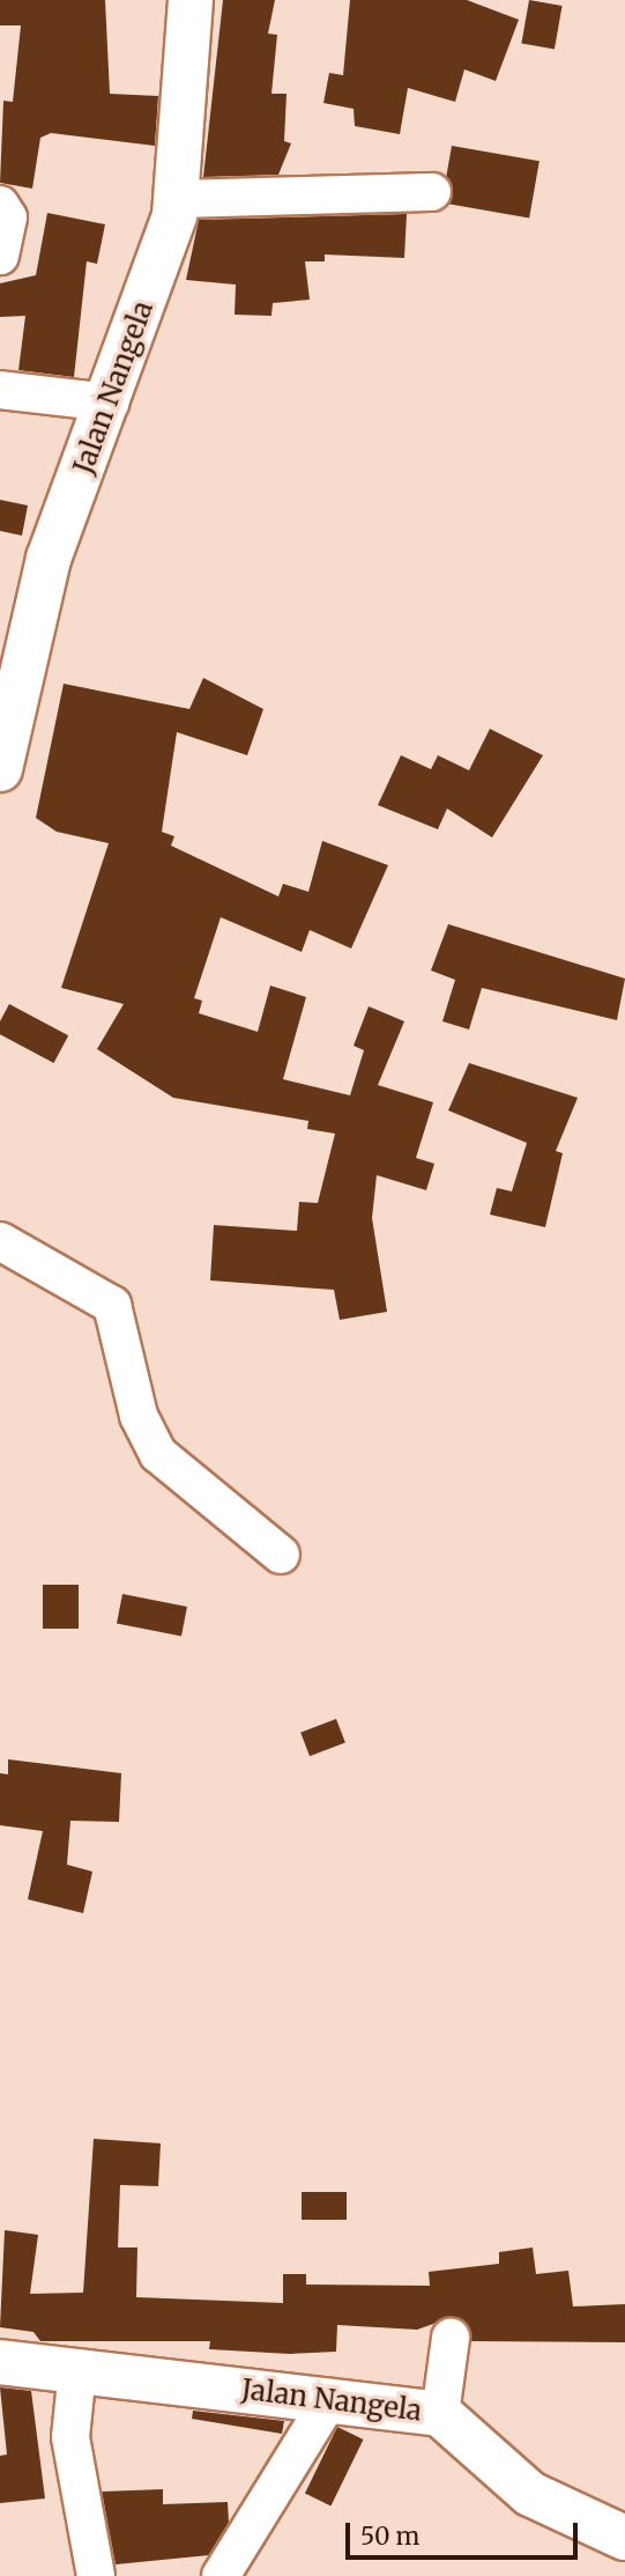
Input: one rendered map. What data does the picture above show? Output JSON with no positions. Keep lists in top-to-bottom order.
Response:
{
  "streets": {
    "main road": ["Jalan Nangela"]
  },
  "scale_bar": "50 m"
}
